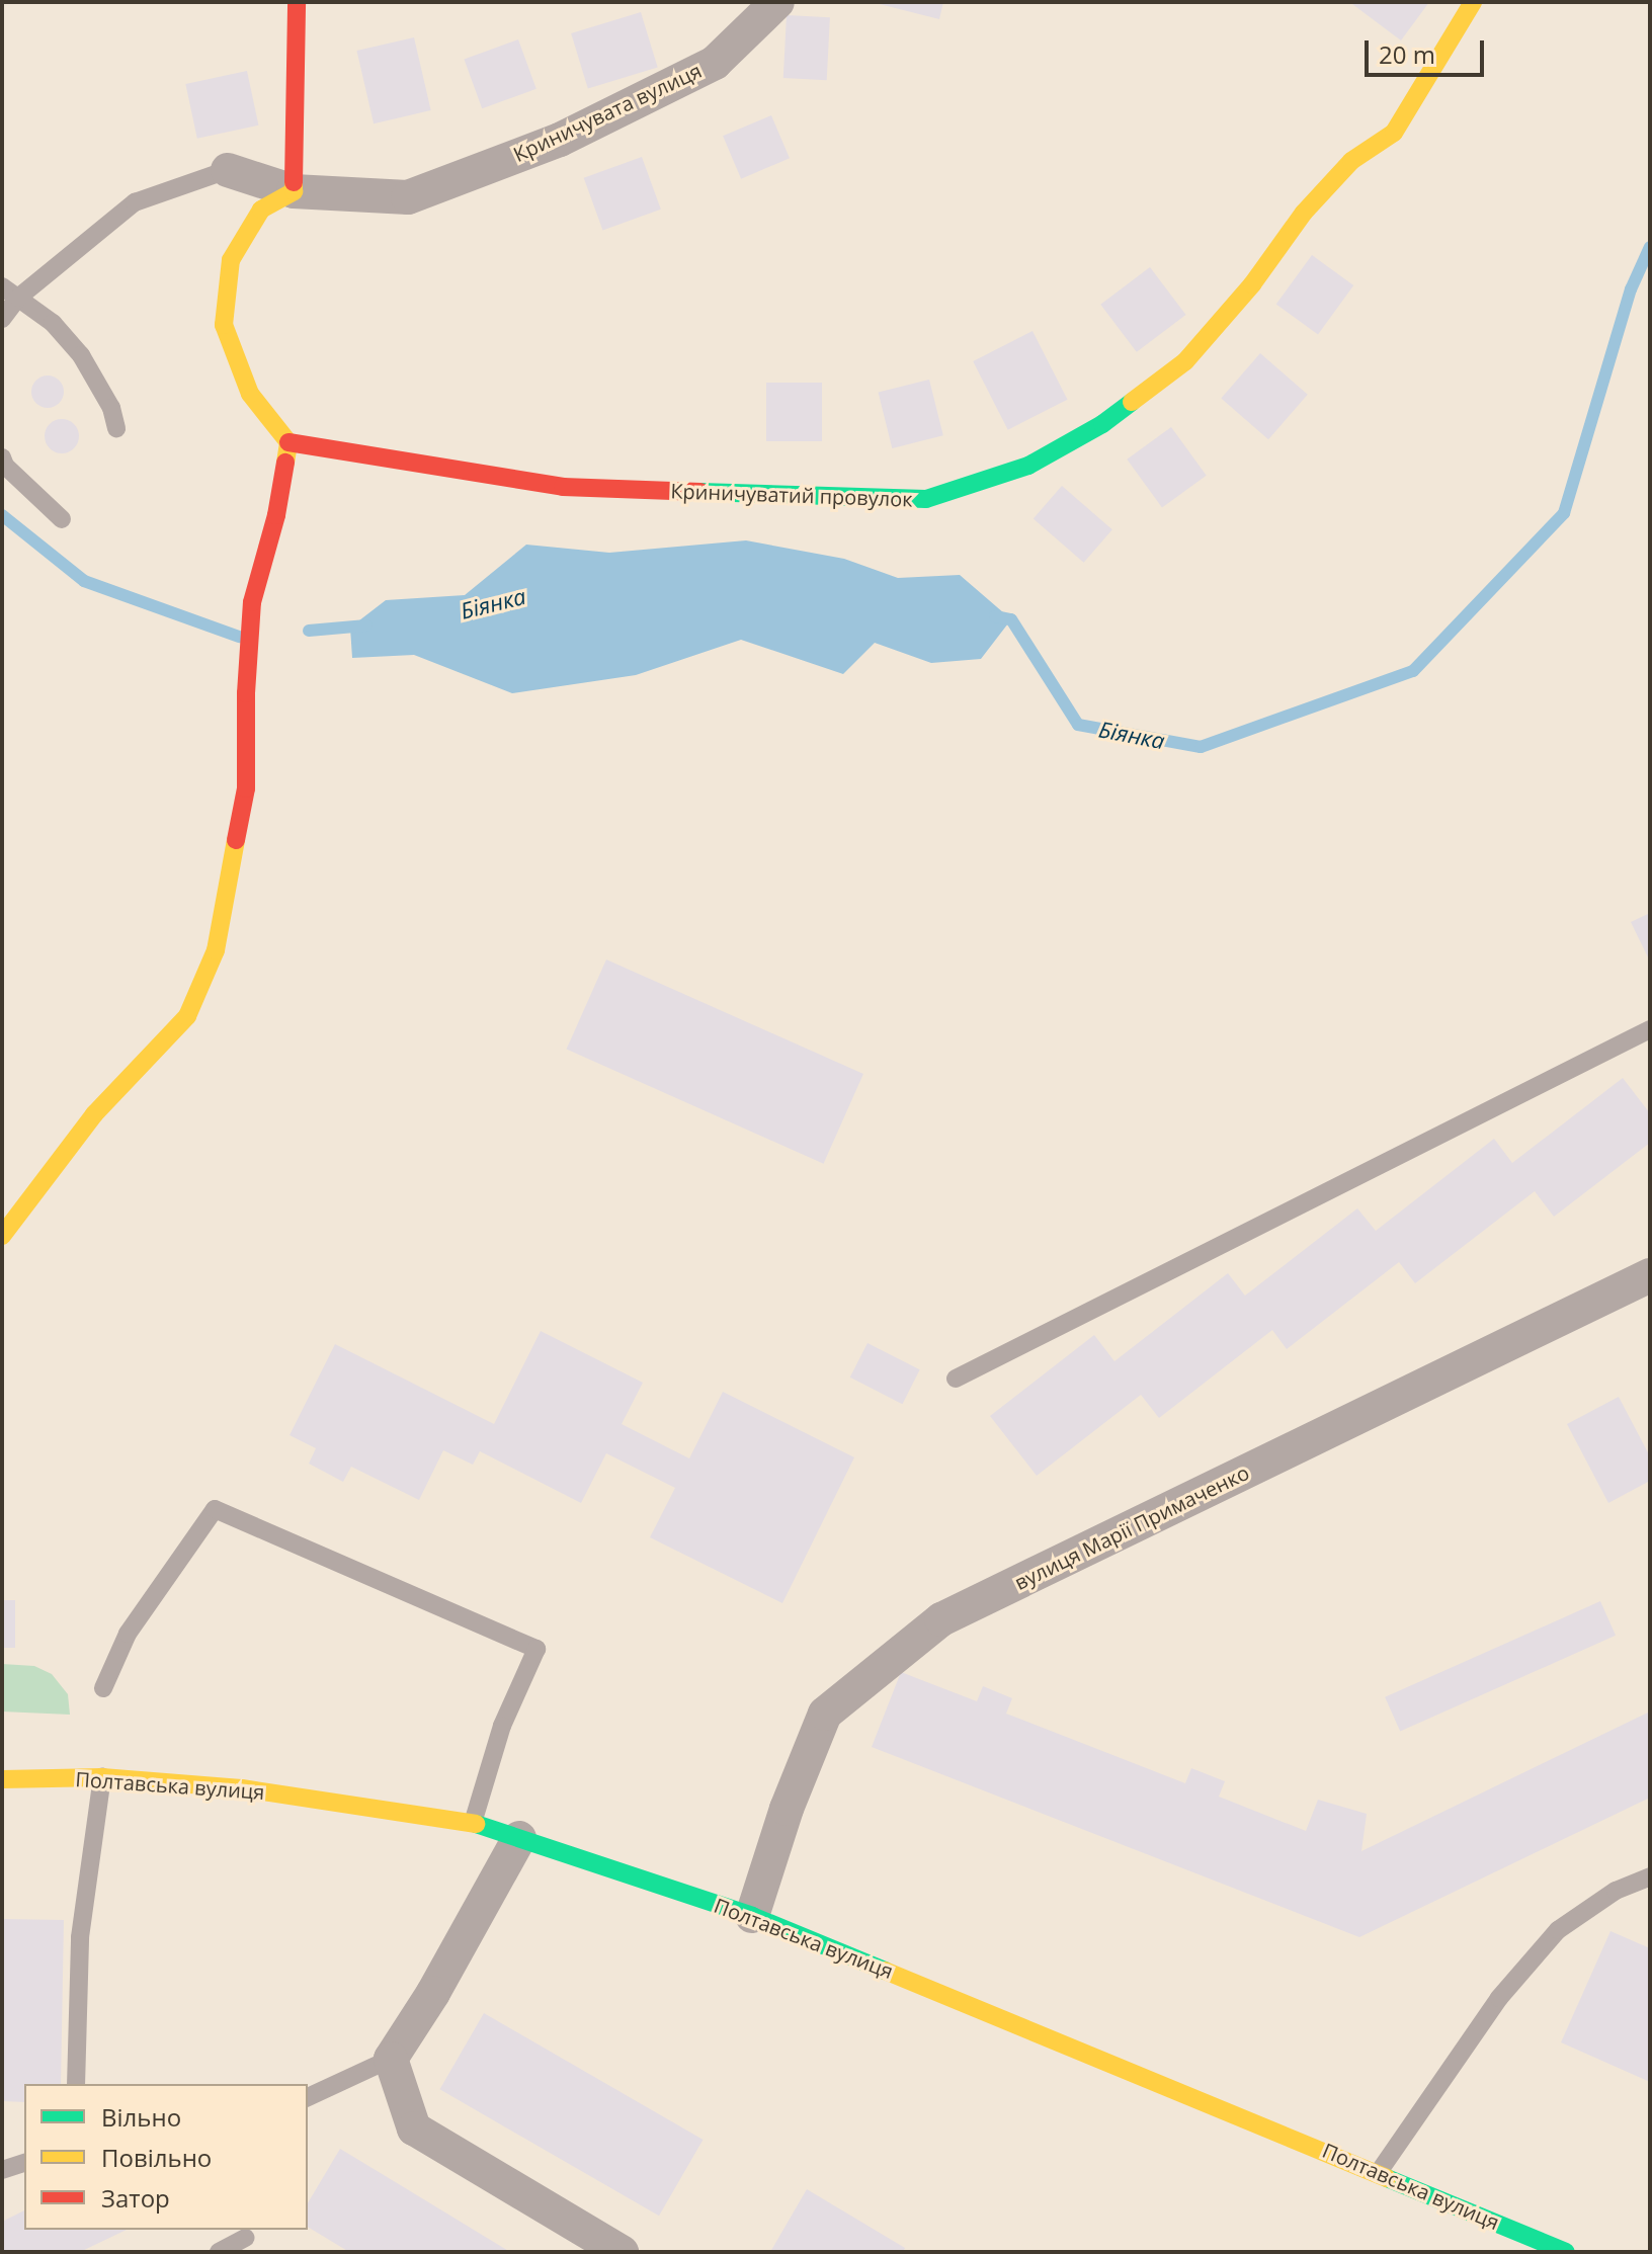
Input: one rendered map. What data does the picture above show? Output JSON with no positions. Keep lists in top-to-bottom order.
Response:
{
  "streets": {
    "street": [
      "Криничувата вулиця",
      "Криничуватий провулок",
      "вулиця Марії Примаченко",
      "Полтавська вулиця"
    ]
  },
  "crossings": [
    ["вулиця Марії Примаченко", "Полтавська вулиця"]
  ],
  "water": ["Біянка"],
  "legend": ["Вільно", "Повільно", "Затор"],
  "scale_bar": "20 m"
}
